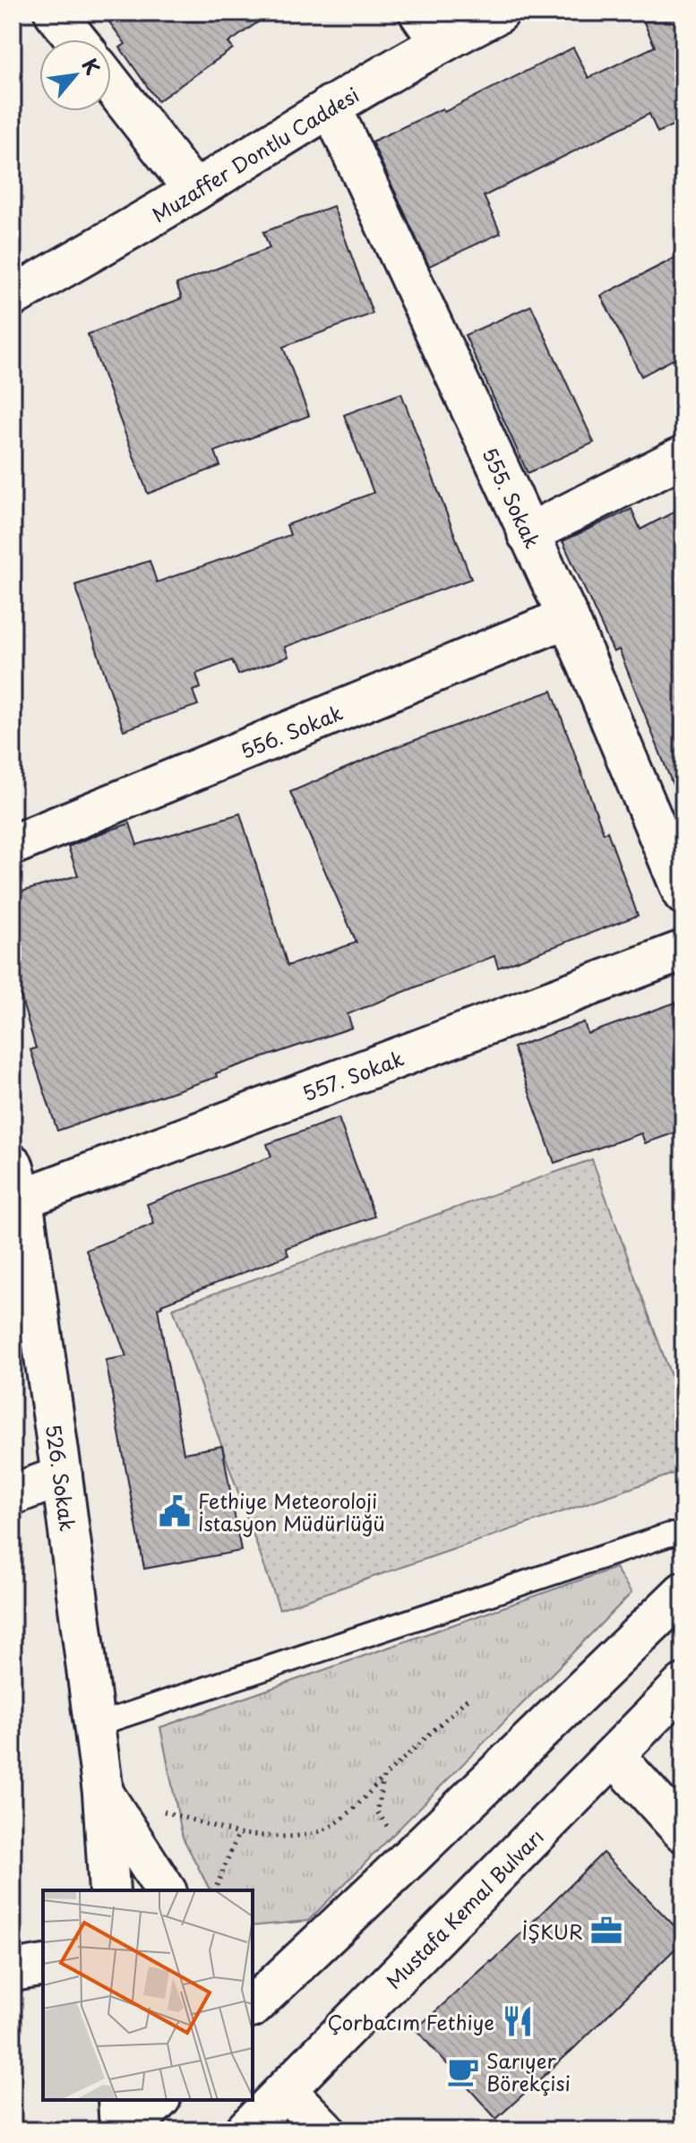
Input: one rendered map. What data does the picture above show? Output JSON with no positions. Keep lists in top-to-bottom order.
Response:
{
  "streets": {
    "street": [
      "Muzaffer Dontlu Caddesi",
      "555. Sokak",
      "556. Sokak",
      "557. Sokak",
      "526. Sokak",
      "Mustafa Kemal Bulvarı"
    ]
  },
  "crossings": [
    ["Muzaffer Dontlu Caddesi", "555. Sokak"],
    ["555. Sokak", "556. Sokak"],
    ["557. Sokak", "526. Sokak"]
  ],
  "places": {
    "public building": ["Fethiye Meteoroloji İstasyon Müdürlüğü"],
    "office": ["İŞKUR"],
    "restaurant": ["Çorbacım Fethiye"],
    "cafe": ["Sarıyer Börekçisi"]
  },
  "north": "top right"
}
